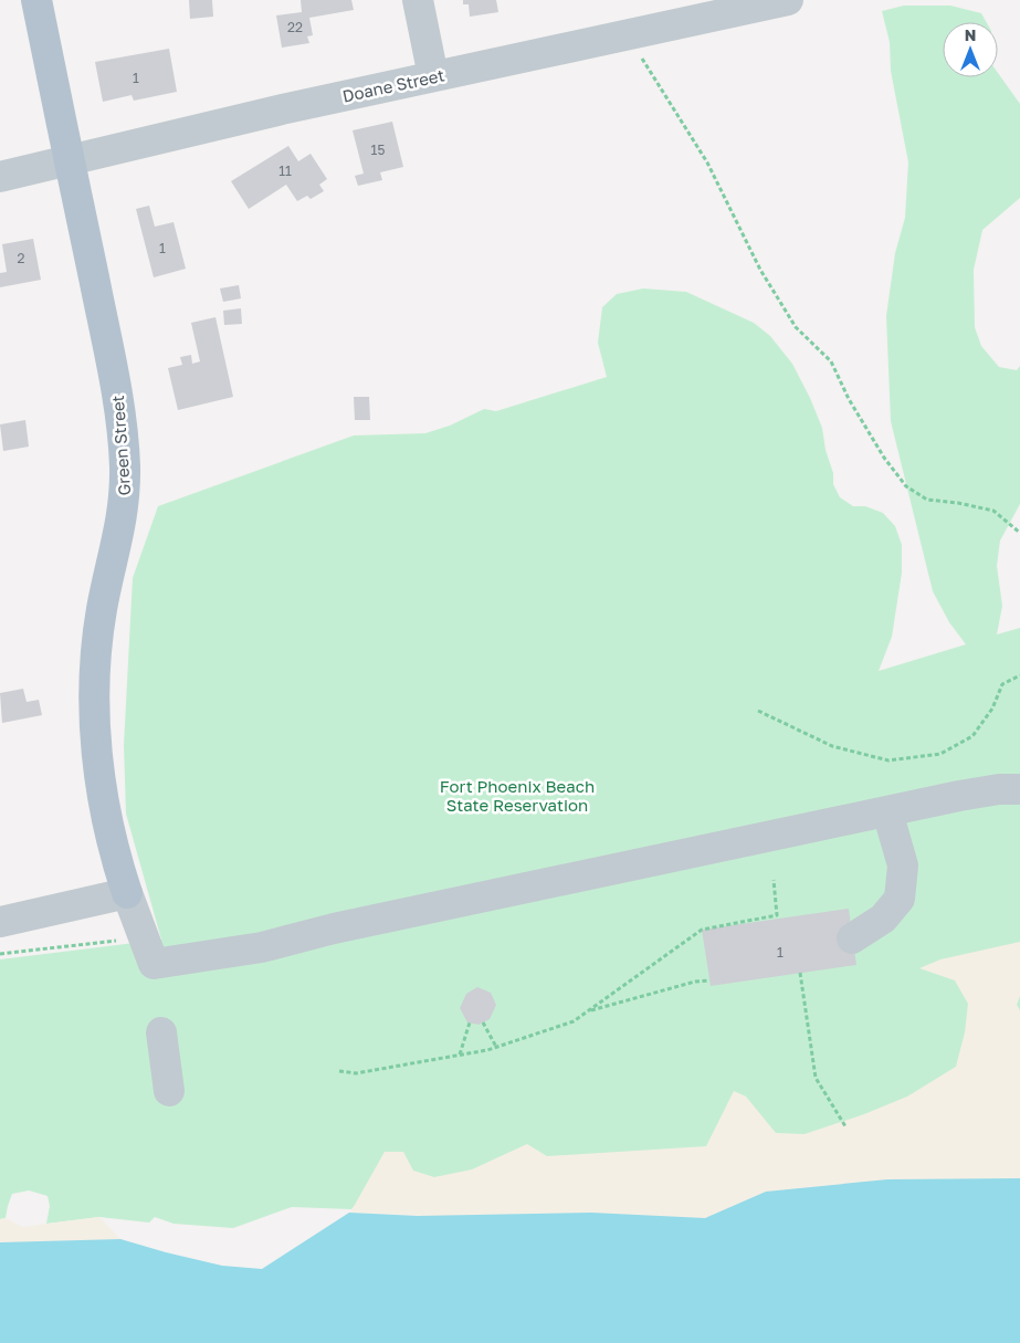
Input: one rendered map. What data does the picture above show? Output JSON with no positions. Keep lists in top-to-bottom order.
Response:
{
  "streets": {
    "main road": ["Green Street"],
    "street": ["Doane Street"]
  },
  "crossings": [
    ["Doane Street", "Green Street"]
  ],
  "parks": ["Fort Phoenix Beach State Reservation"],
  "house_numbers": [
    "22",
    "1",
    "15",
    "11",
    "1",
    "2",
    "1"
  ],
  "north": "top"
}
